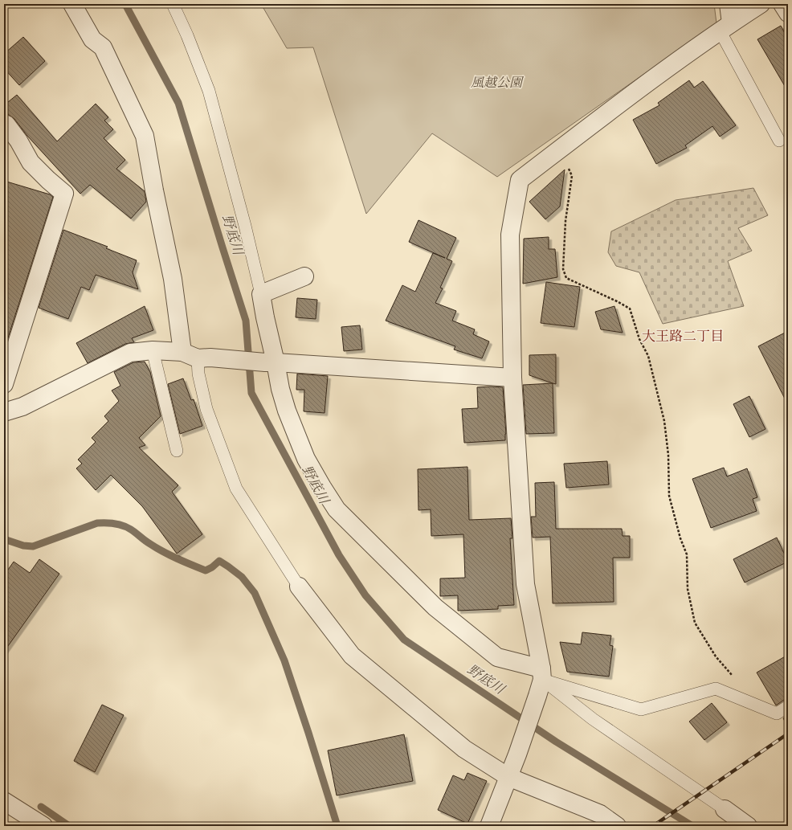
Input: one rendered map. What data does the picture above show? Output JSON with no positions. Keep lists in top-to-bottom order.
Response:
{
  "districts": ["大王路二丁目"],
  "water": ["野底川"],
  "parks": ["風越公園"]
}
